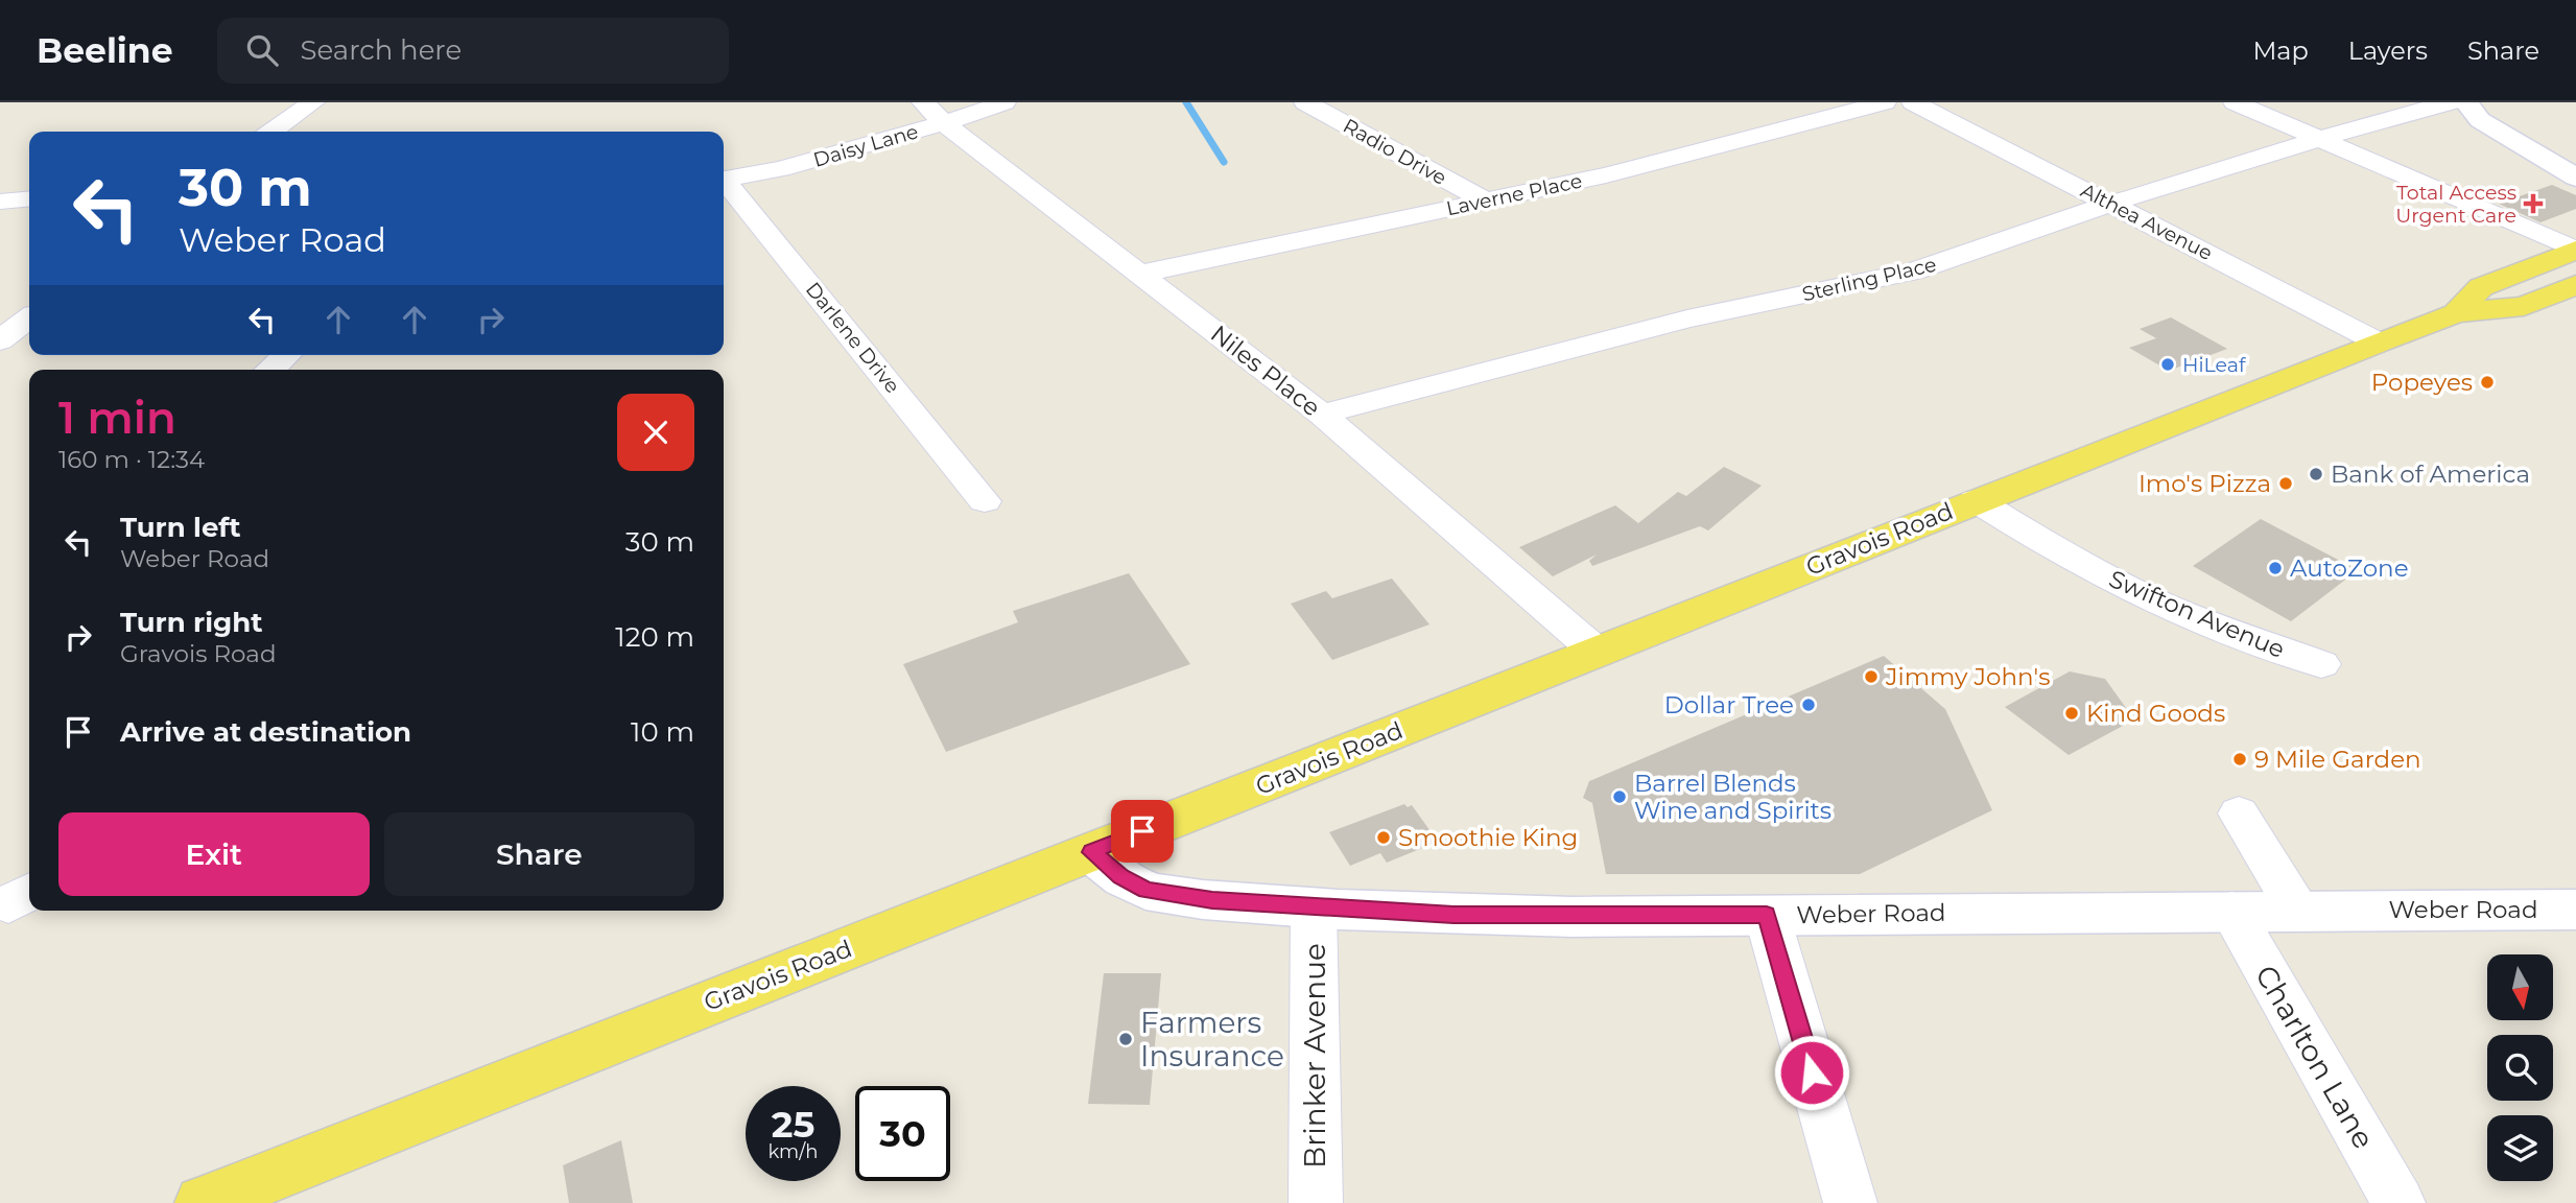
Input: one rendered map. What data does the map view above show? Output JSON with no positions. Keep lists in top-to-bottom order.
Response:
{
  "streets": {
    "main road": ["Gravois Road"],
    "street": [
      "Daisy Lane",
      "Radio Drive",
      "Laverne Place",
      "Althea Avenue",
      "Sterling Place",
      "Darlene Drive",
      "Niles Place",
      "Swifton Avenue",
      "Weber Road",
      "Brinker Avenue",
      "Charlton Lane"
    ]
  },
  "crossings": [
    ["Daisy Lane", "Niles Place"],
    ["Radio Drive", "Laverne Place"],
    ["Laverne Place", "Niles Place"],
    ["Althea Avenue", "Sterling Place"],
    ["Althea Avenue", "Gravois Road"],
    ["Sterling Place", "Niles Place"],
    ["Niles Place", "Gravois Road"],
    ["Gravois Road", "Weber Road"],
    ["Weber Road", "Brinker Avenue"],
    ["Weber Road", "Charlton Lane"]
  ],
  "places": {
    "health": ["Total Access Urgent Care"],
    "other": [
      "HiLeaf",
      "Popeyes",
      "Bank of America",
      "Imo's Pizza",
      "AutoZone",
      "Jimmy John's",
      "Dollar Tree",
      "Kind Goods",
      "9 Mile Garden",
      "Barrel Blends Wine and Spirits",
      "Smoothie King",
      "Farmers Insurance"
    ]
  },
  "north": "bottom",
  "page": {
    "header": "Beeline",
    "search": "Search here",
    "nav": ["Map", "Layers", "Share"],
    "turn": ["30 m", "Weber Road"],
    "heading": ["1 min", "160 m · 12:34"],
    "list": [
      {
        "name": "Turn left",
        "note": "Weber Road",
        "value": "30 m"
      },
      {
        "name": "Turn right",
        "note": "Gravois Road",
        "value": "120 m"
      },
      {
        "name": "Arrive at destination",
        "value": "10 m"
      }
    ],
    "buttons": ["Exit", "Share"],
    "speed": "25 km/h",
    "limit": "30"
  }
}
